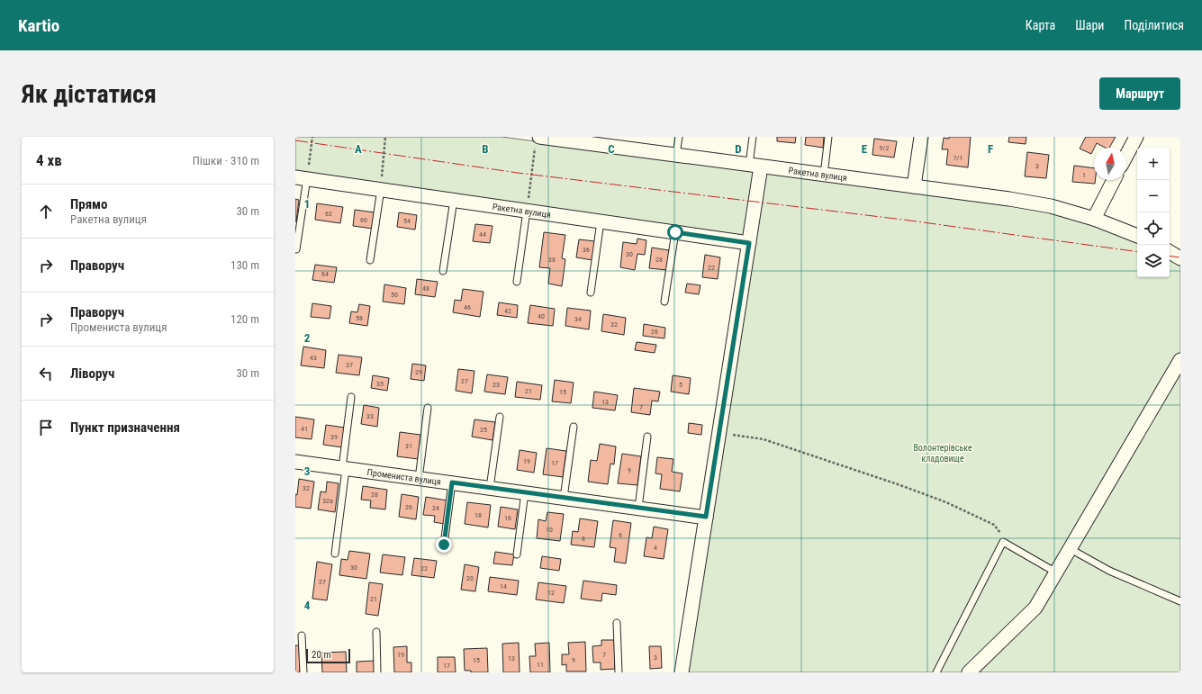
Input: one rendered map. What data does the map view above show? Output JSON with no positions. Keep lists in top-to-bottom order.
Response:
{
  "streets": {
    "street": ["Ракетна вулиця", "Промениста вулиця"]
  },
  "parks": ["Волонтерівське кладовище"],
  "house_numbers": [
    "9/2",
    "7/1",
    "3",
    "1",
    "62",
    "60",
    "54",
    "44",
    "36",
    "30",
    "38",
    "28",
    "22",
    "64",
    "48",
    "50",
    "46",
    "42",
    "40",
    "58",
    "34",
    "32",
    "26",
    "43",
    "37",
    "29",
    "27",
    "35",
    "23",
    "5",
    "21",
    "15",
    "13",
    "7",
    "33",
    "41",
    "25",
    "39",
    "31",
    "19",
    "17",
    "9",
    "32",
    "28",
    "32а",
    "26",
    "24",
    "18",
    "16",
    "10",
    "6",
    "8",
    "4",
    "30",
    "22",
    "20",
    "27",
    "14",
    "12",
    "21",
    "19",
    "7",
    "3",
    "13",
    "15",
    "9",
    "11",
    "17"
  ],
  "scale_bar": "20 m",
  "north": "top",
  "page": {
    "header": "Kartio",
    "nav": ["Карта", "Шари", "Поділитися"],
    "buttons": "Маршрут",
    "title": "Як дістатися",
    "heading": ["4 хв", "Пішки · 310 m"],
    "map_buttons": ["+", "−"],
    "list": [
      ["Прямо", "Ракетна вулиця", "30 m"],
      ["Праворуч", "130 m"],
      ["Праворуч", "Промениста вулиця", "120 m"],
      ["Ліворуч", "30 m"],
      "Пункт призначення"
    ],
    "scale": "20 m"
  },
  "grid": {
    "columns": [
      "A",
      "B",
      "C",
      "D",
      "E",
      "F"
    ],
    "rows": [
      "1",
      "2",
      "3",
      "4"
    ]
  }
}
